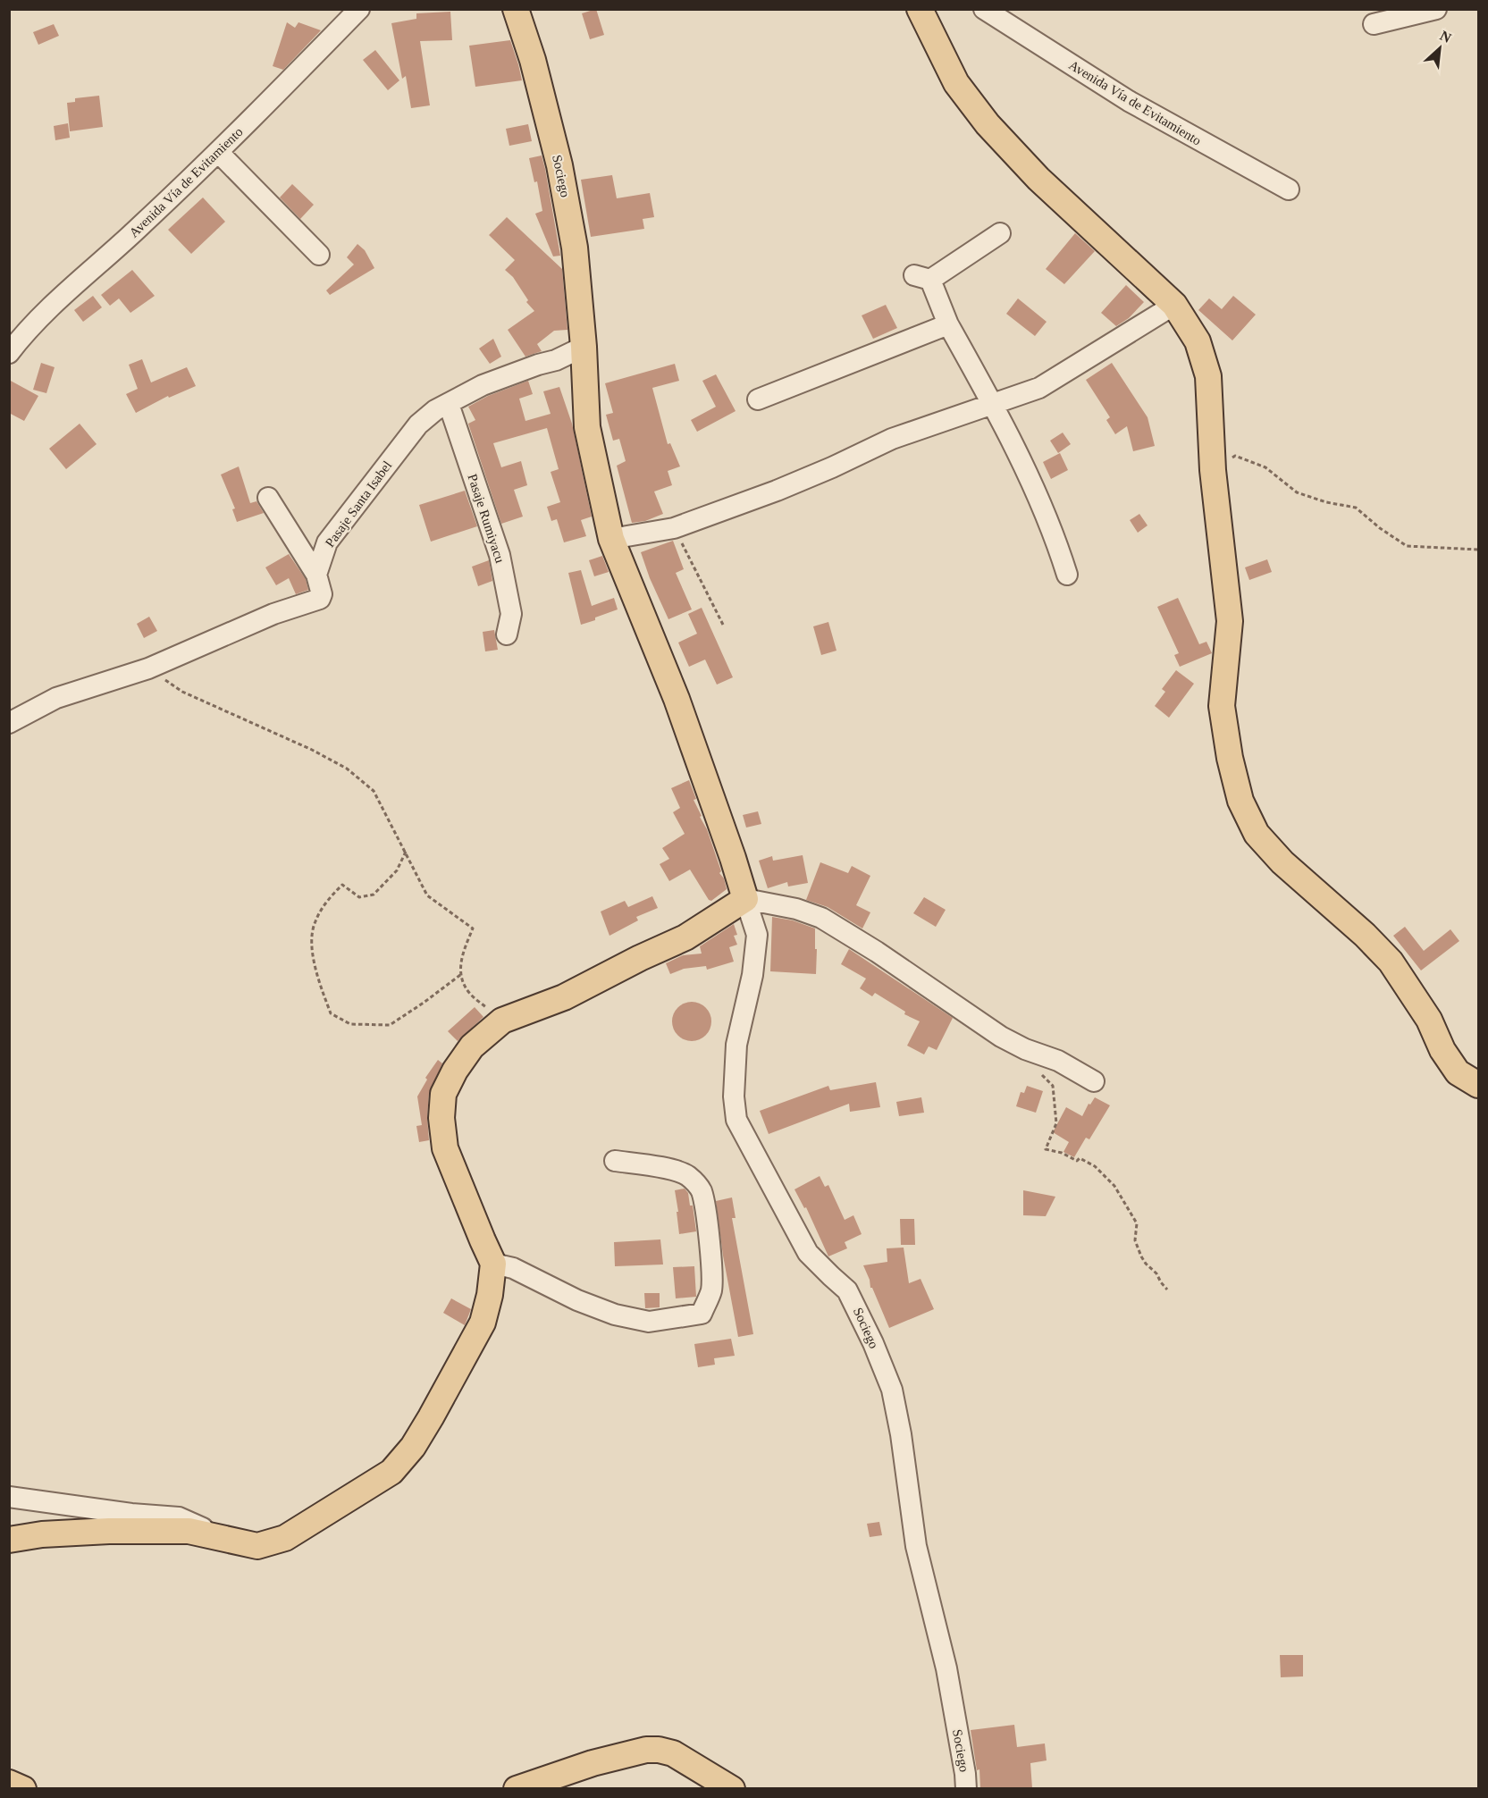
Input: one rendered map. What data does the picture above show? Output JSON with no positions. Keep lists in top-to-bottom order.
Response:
{
  "streets": {
    "main road": ["Sociego"],
    "street": ["Avenida Vía de Evitamiento", "Pasaje Santa Isabel", "Pasaje Rumiyacu"]
  },
  "crossings": [
    ["Sociego", "Pasaje Santa Isabel"],
    ["Pasaje Santa Isabel", "Pasaje Rumiyacu"]
  ],
  "north": "top right"
}
